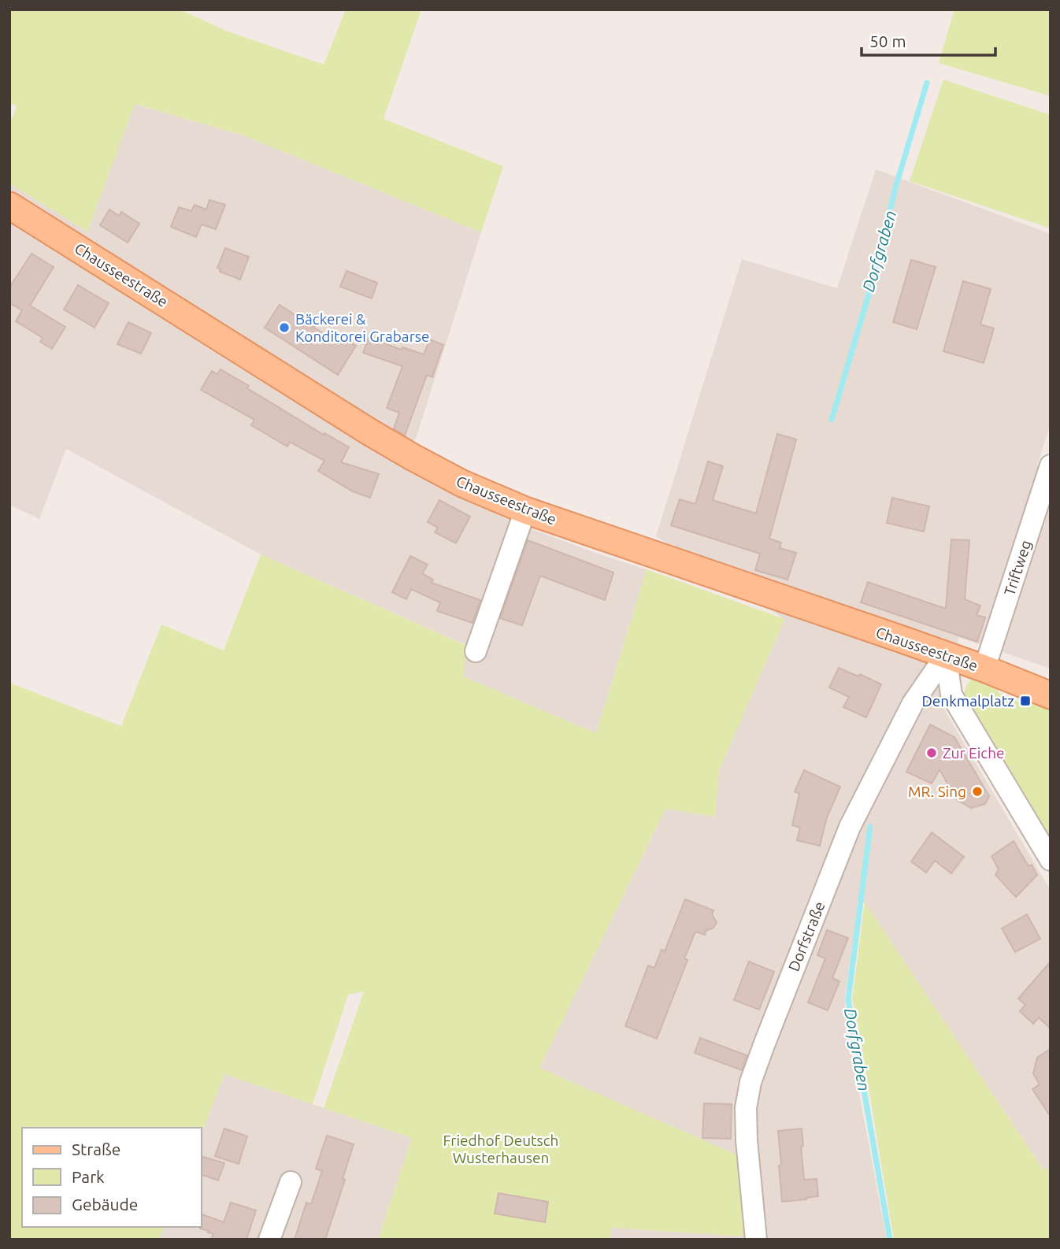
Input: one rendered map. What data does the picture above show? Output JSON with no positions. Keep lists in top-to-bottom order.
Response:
{
  "streets": {
    "main road": ["Chausseestraße"],
    "street": ["Triftweg", "Dorfstraße"]
  },
  "crossings": [
    ["Chausseestraße", "Triftweg"],
    ["Chausseestraße", "Dorfstraße"]
  ],
  "water": ["Dorfgraben"],
  "parks": ["Friedhof Deutsch Wusterhausen"],
  "places": {
    "other": ["Bäckerei & Konditorei Grabarse", "Zur Eiche", "MR. Sing"],
    "transit": ["Denkmalplatz"]
  },
  "legend": ["Straße", "Park", "Gebäude"],
  "scale_bar": "50 m"
}
